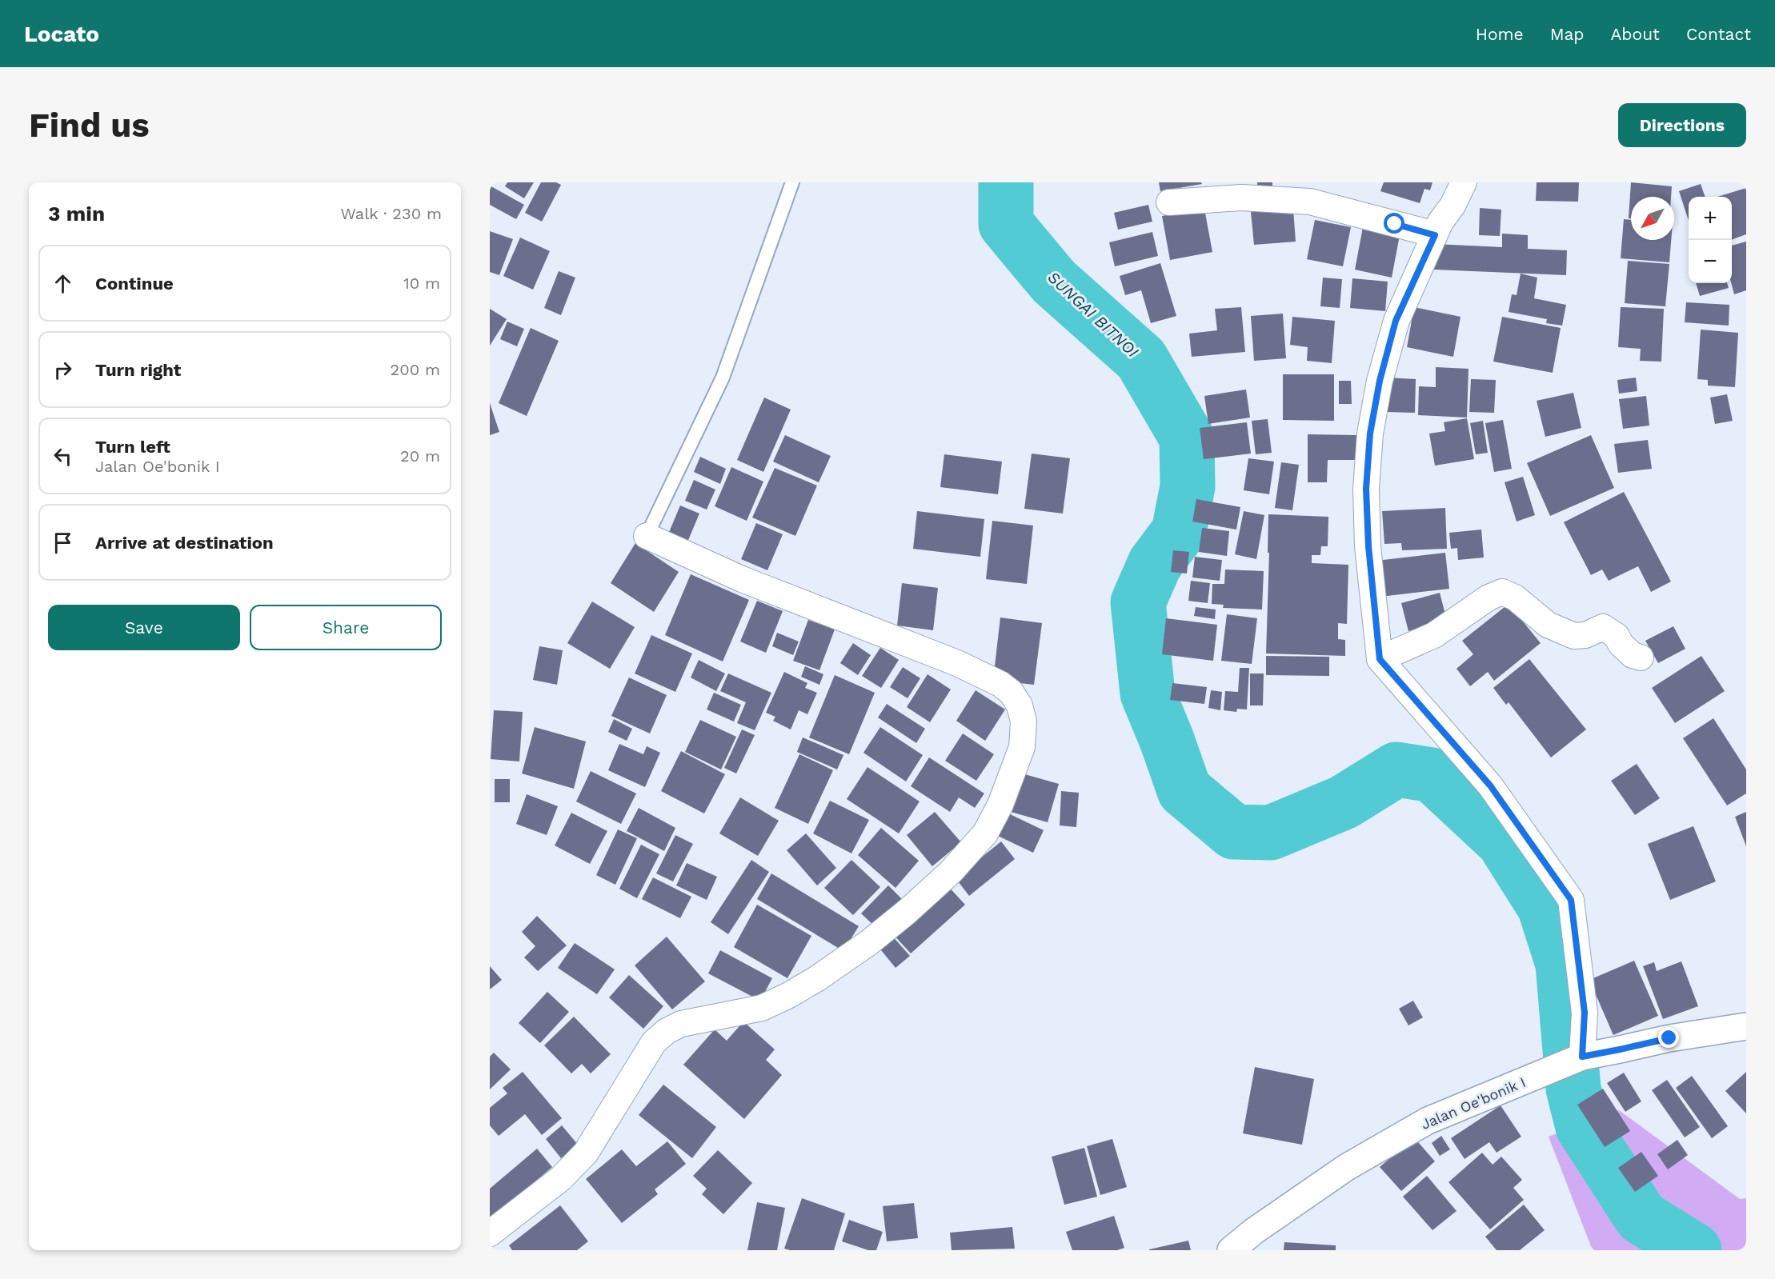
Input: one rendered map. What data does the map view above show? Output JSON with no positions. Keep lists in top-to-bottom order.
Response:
{
  "streets": {
    "street": ["Jalan Oe'bonik I"]
  },
  "water": ["SUNGAI BITNOI"],
  "north": "bottom left",
  "page": {
    "header": "Locato",
    "nav": [
      "Home",
      "Map",
      "About",
      "Contact"
    ],
    "buttons": [
      "Directions",
      ["Save", "Share"]
    ],
    "title": "Find us",
    "heading": ["3 min", "Walk · 230 m"],
    "map_buttons": ["+", "−"],
    "list": [
      ["Continue", "10 m"],
      ["Turn right", "200 m"],
      ["Turn left", "Jalan Oe'bonik I", "20 m"],
      "Arrive at destination"
    ]
  }
}
